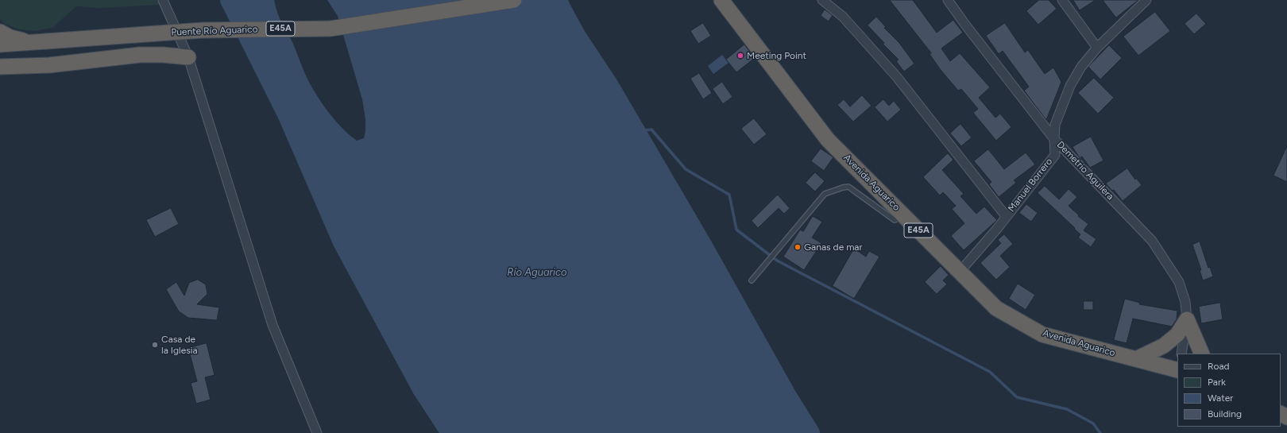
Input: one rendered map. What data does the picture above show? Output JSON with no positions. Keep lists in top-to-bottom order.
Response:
{
  "streets": {
    "highway": ["E45A", "Puente Río Aguarico", "Avenida Aguarico"],
    "street": ["Demetrio Aguilera", "Manuel Borrero"]
  },
  "crossings": [
    ["E45A", "Puente Río Aguarico"],
    ["Demetrio Aguilera", "Manuel Borrero"],
    ["Avenida Aguarico", "Manuel Borrero"]
  ],
  "water": ["Río Aguarico"],
  "places": ["Meeting Point", "Ganas de mar", "Casa de la Iglesia"],
  "legend": [
    "Road",
    "Park",
    "Water",
    "Building"
  ]
}
